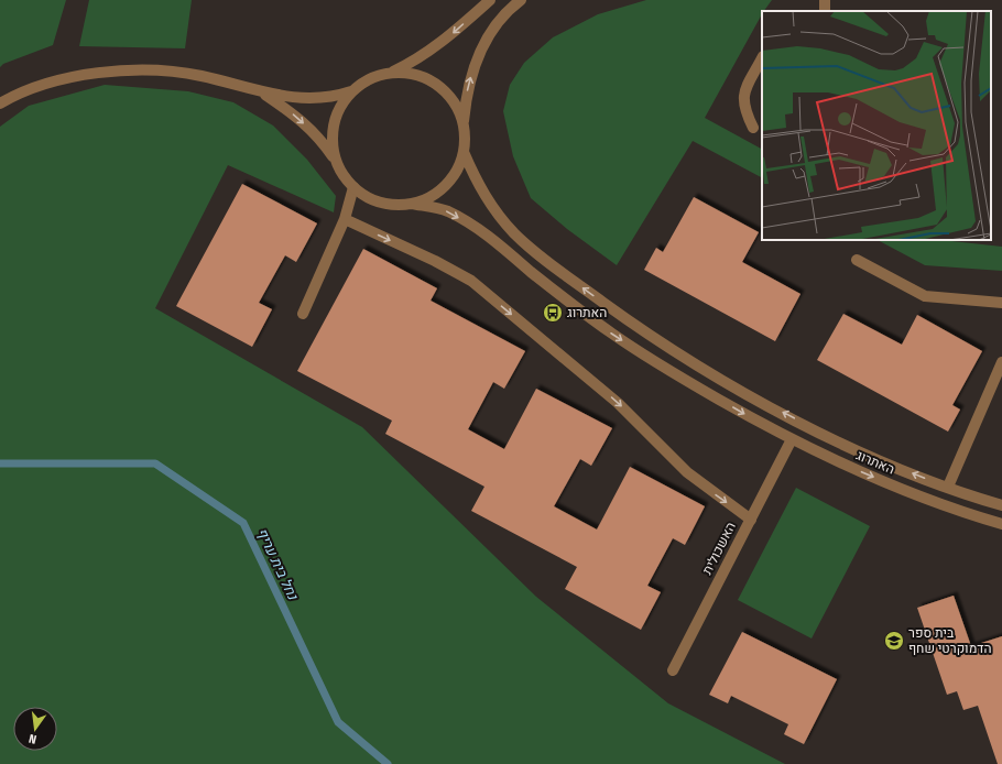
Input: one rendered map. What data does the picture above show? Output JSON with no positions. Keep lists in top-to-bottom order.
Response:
{
  "streets": {
    "street": ["האתרוג", "האשכולית"]
  },
  "crossings": [
    ["האתרוג", "האשכולית"]
  ],
  "water": ["נחל בית עריף"],
  "places": {
    "bus stop": ["האתרוג"],
    "school or university": ["בית ספר הדמוקרטי שחף"]
  },
  "north": "bottom"
}
